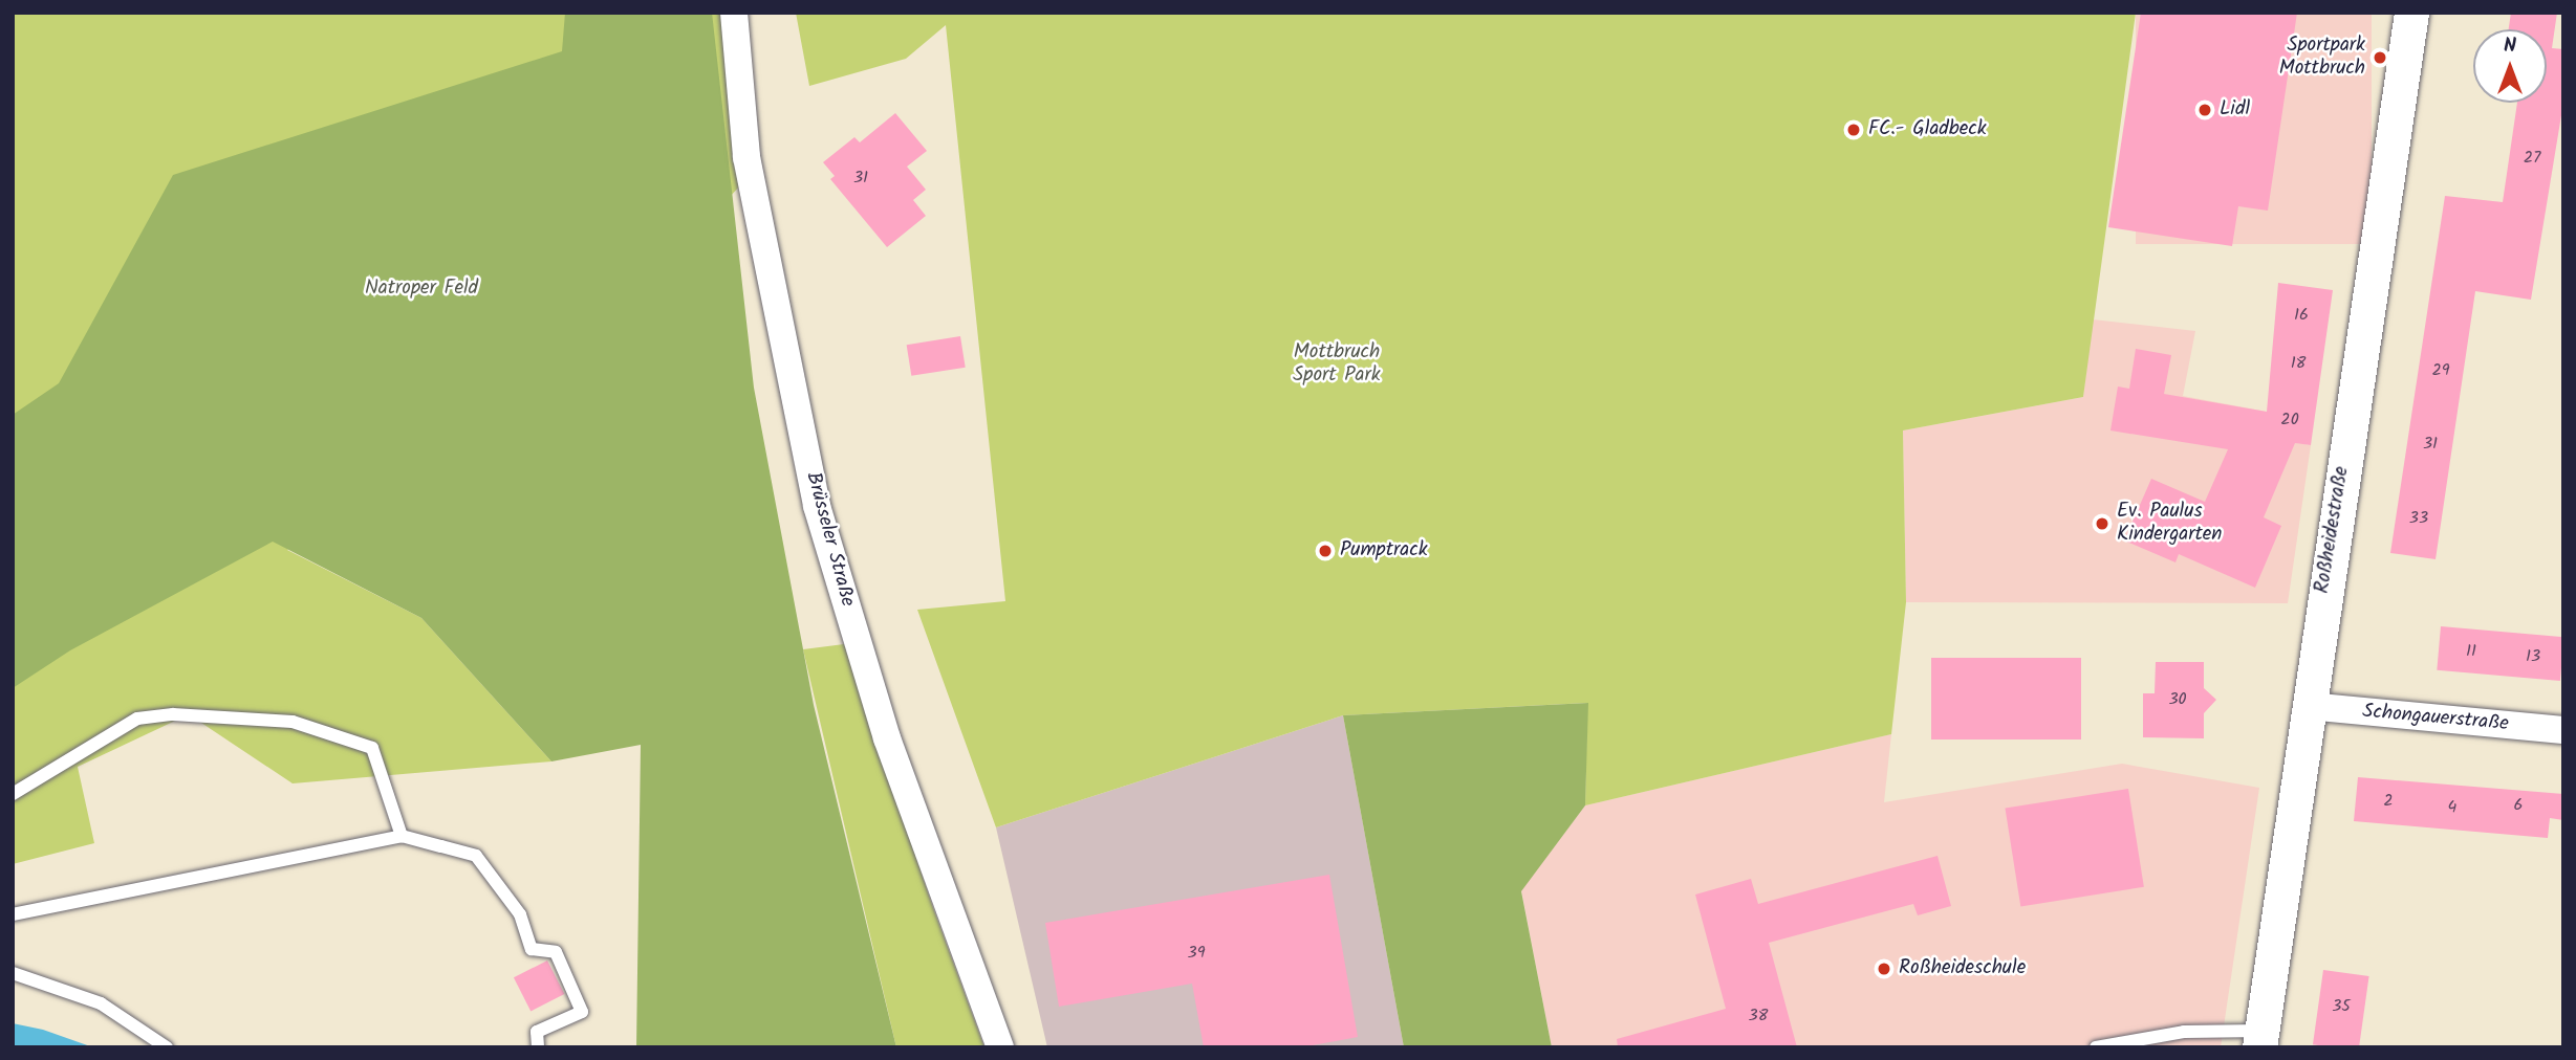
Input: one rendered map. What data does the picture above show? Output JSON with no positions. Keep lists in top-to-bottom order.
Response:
{
  "streets": {
    "street": ["Roßheidestraße", "Brüsseler Straße", "Schongauerstraße"]
  },
  "crossings": [
    ["Roßheidestraße", "Schongauerstraße"]
  ],
  "parks": ["Natroper Feld", "Mottbruch Sport Park"],
  "places": [
    "Sportpark Mottbruch",
    "Lidl",
    "FC.- Gladbeck",
    "Ev. Paulus Kindergarten",
    "Pumptrack",
    "Roßheideschule"
  ],
  "house_numbers": [
    "27",
    "31",
    "16",
    "18",
    "29",
    "20",
    "31",
    "33",
    "11",
    "13",
    "30",
    "2",
    "6",
    "4",
    "39",
    "35",
    "38"
  ],
  "north": "top"
}
